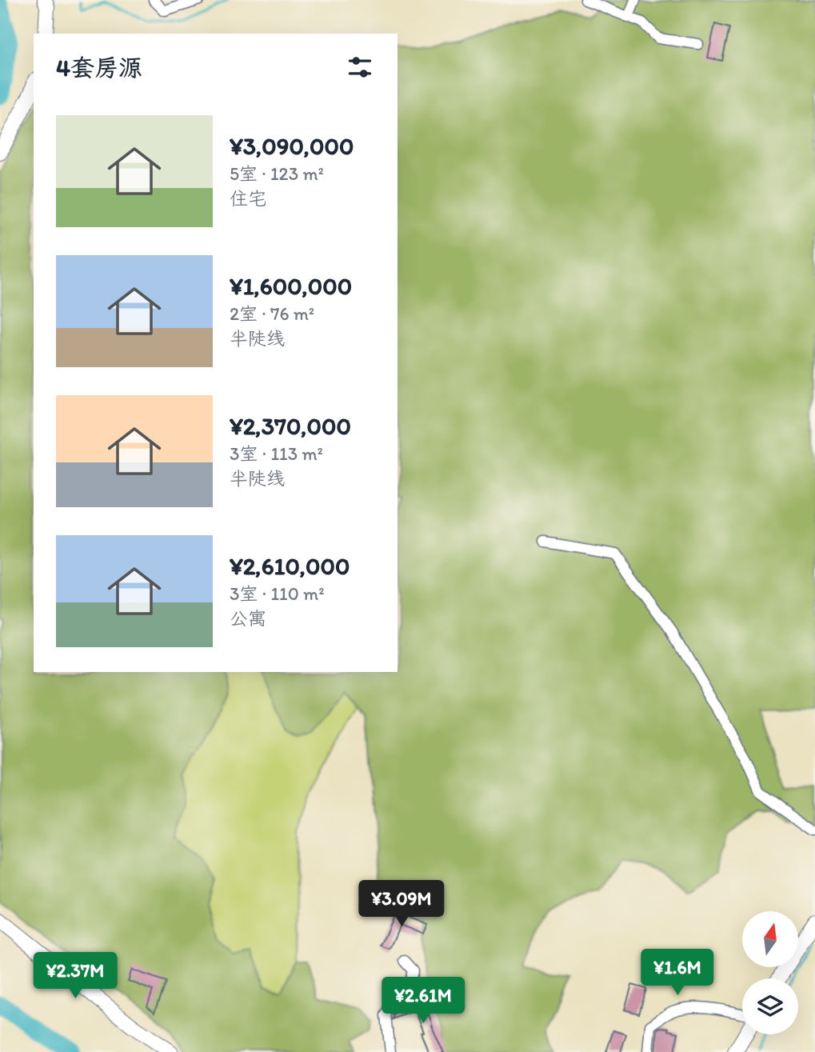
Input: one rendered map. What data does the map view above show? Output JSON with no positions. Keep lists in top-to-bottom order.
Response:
{
  "north": "top",
  "page": {
    "heading": "4套房源",
    "list": [
      {
        "name": "¥3,090,000",
        "note": "5室 · 123 m² · 住宅"
      },
      {
        "name": "¥1,600,000",
        "note": "2室 · 76 m² · 半陡线"
      },
      {
        "name": "¥2,370,000",
        "note": "3室 · 113 m² · 半陡线"
      },
      {
        "name": "¥2,610,000",
        "note": "3室 · 110 m² · 公寓"
      }
    ],
    "price": [
      "¥3.09M",
      "¥1.6M",
      "¥2.37M",
      "¥2.61M"
    ]
  }
}
